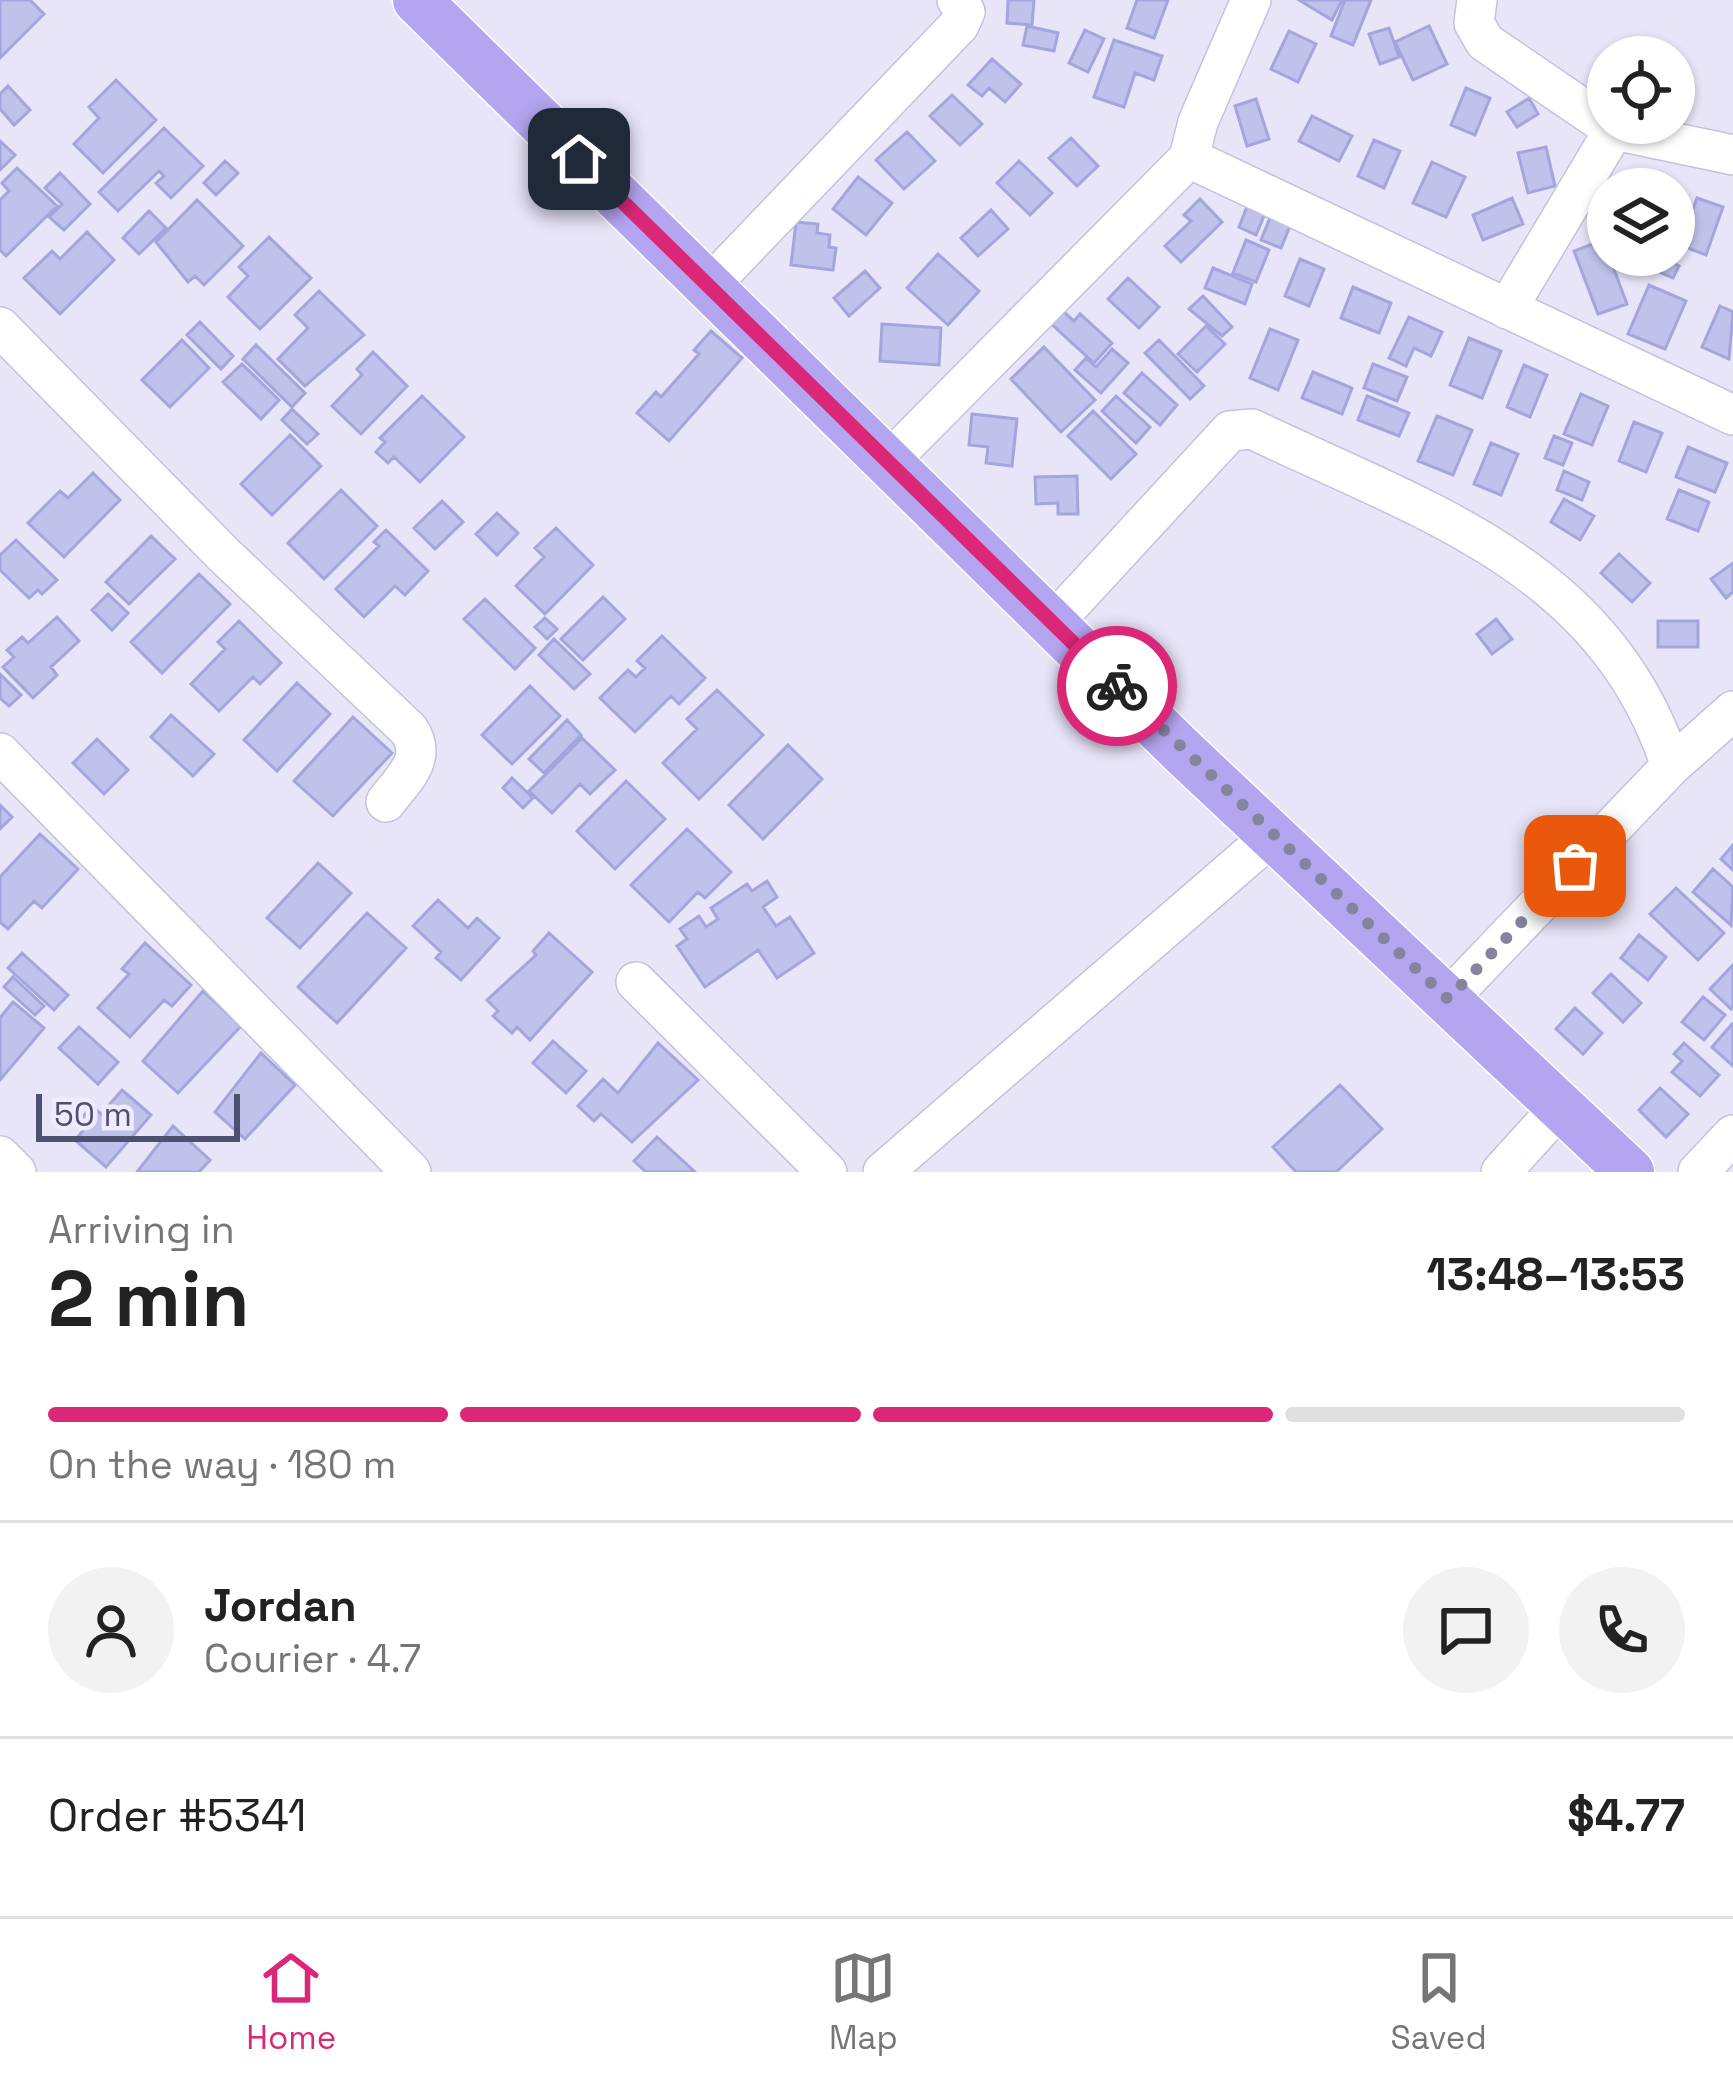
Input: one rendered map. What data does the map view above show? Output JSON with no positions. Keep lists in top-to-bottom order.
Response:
{
  "scale_bar": "50 m",
  "page": {
    "scale": "50 m",
    "heading": ["2 min", "Arriving in", "13:48–13:53"],
    "panel": [
      "Jordan",
      "Courier · 4.7",
      "Order #5341",
      "$4.77"
    ],
    "bar": "On the way · 180 m",
    "tabs": ["Home", "Map", "Saved"]
  }
}
